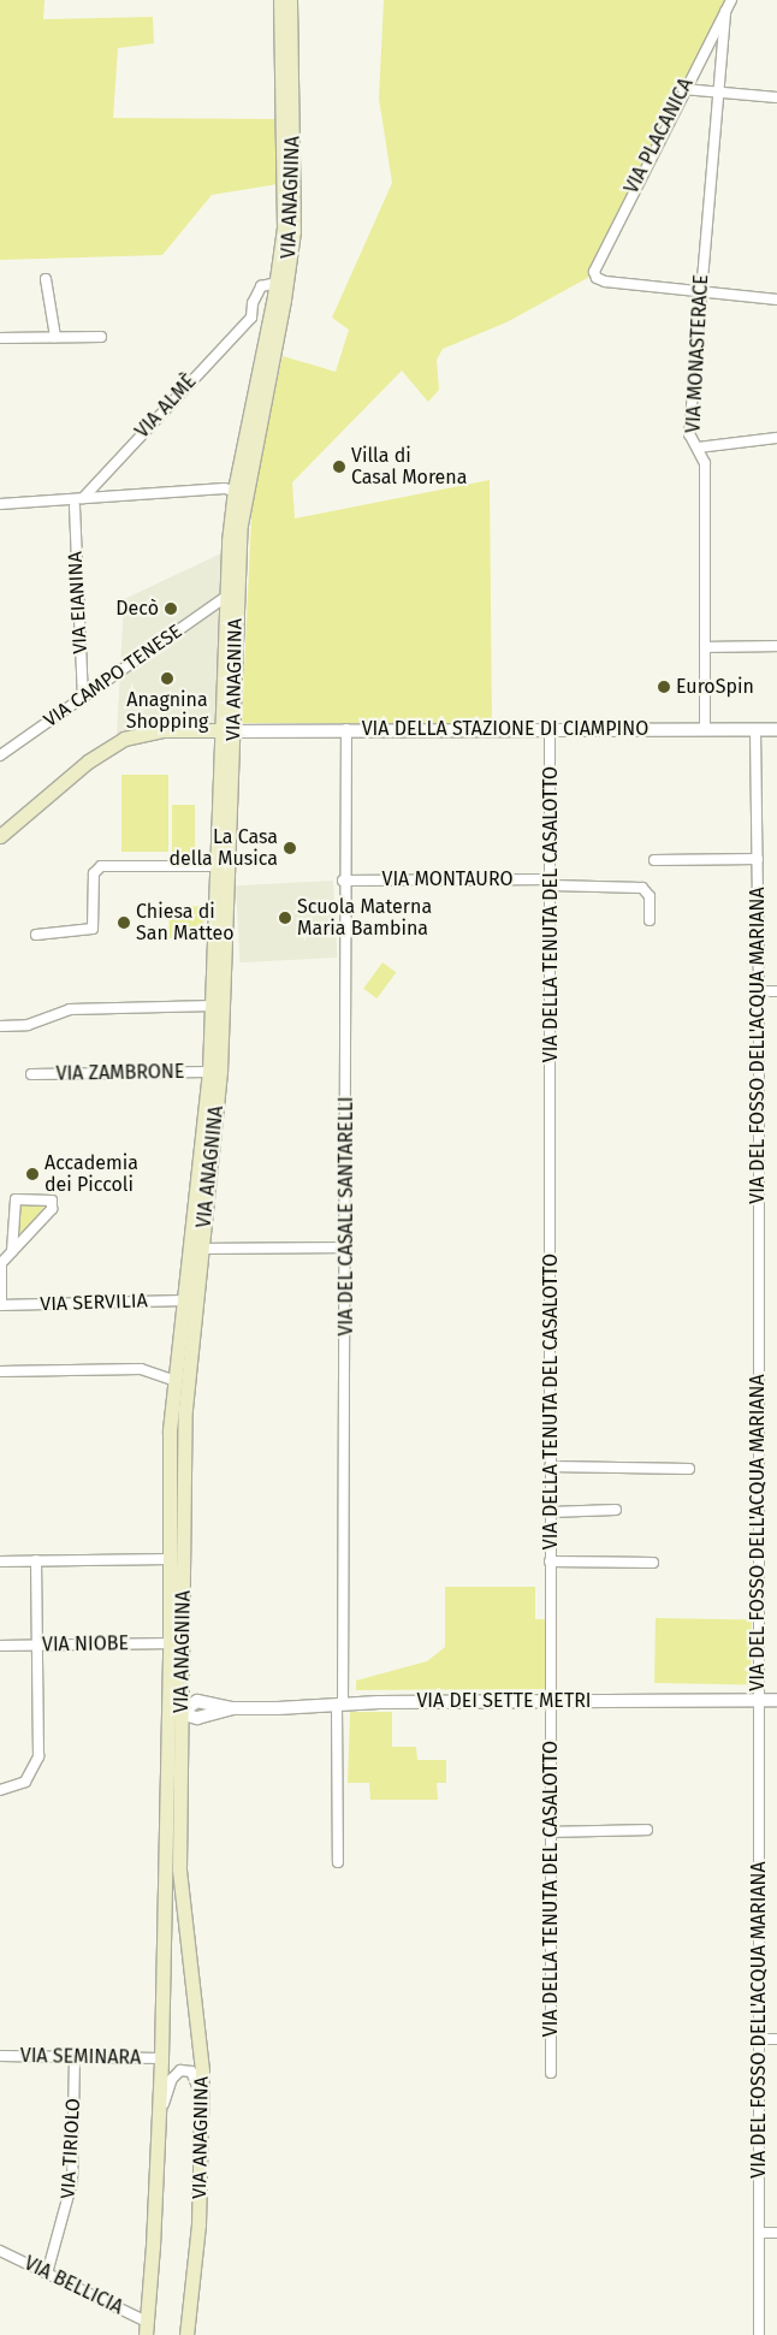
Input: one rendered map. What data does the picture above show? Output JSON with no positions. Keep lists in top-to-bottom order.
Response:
{
  "streets": {
    "main road": ["VIA ANAGNINA"],
    "street": [
      "VIA PLACANICA",
      "VIA MONASTERACE",
      "VIA ALMÈ",
      "VIA EIANINA",
      "VIA CAMPO TENESE",
      "VIA DELLA STAZIONE DI CIAMPINO",
      "VIA MONTAURO",
      "VIA DELLA TENUTA DEL CASALOTTO",
      "VIA DEL FOSSO DELL'ACQUA MARIANA",
      "VIA ZAMBRONE",
      "VIA DEL CASALE SANTARELLI",
      "VIA SERVILIA",
      "VIA NIOBE",
      "VIA DEI SETTE METRI",
      "VIA SEMINARA",
      "VIA TIRIOLO",
      "VIA BELLICIA"
    ]
  },
  "crossings": [
    ["VIA PLACANICA", "VIA MONASTERACE"],
    ["VIA ANAGNINA", "VIA ALMÈ"],
    ["VIA ANAGNINA", "VIA CAMPO TENESE"],
    ["VIA ANAGNINA", "VIA DELLA STAZIONE DI CIAMPINO"],
    ["VIA ANAGNINA", "VIA ZAMBRONE"],
    ["VIA ANAGNINA", "VIA SERVILIA"],
    ["VIA ANAGNINA", "VIA NIOBE"],
    ["VIA ANAGNINA", "VIA DEI SETTE METRI"],
    ["VIA ANAGNINA", "VIA SEMINARA"],
    ["VIA ANAGNINA", "VIA BELLICIA"],
    ["VIA MONASTERACE", "VIA DELLA STAZIONE DI CIAMPINO"],
    ["VIA EIANINA", "VIA CAMPO TENESE"],
    ["VIA DELLA STAZIONE DI CIAMPINO", "VIA DELLA TENUTA DEL CASALOTTO"],
    ["VIA DELLA STAZIONE DI CIAMPINO", "VIA DEL FOSSO DELL'ACQUA MARIANA"],
    ["VIA DELLA STAZIONE DI CIAMPINO", "VIA DEL CASALE SANTARELLI"],
    ["VIA MONTAURO", "VIA DELLA TENUTA DEL CASALOTTO"],
    ["VIA MONTAURO", "VIA DEL CASALE SANTARELLI"],
    ["VIA DELLA TENUTA DEL CASALOTTO", "VIA DEI SETTE METRI"],
    ["VIA DEL FOSSO DELL'ACQUA MARIANA", "VIA DEI SETTE METRI"],
    ["VIA DEL CASALE SANTARELLI", "VIA DEI SETTE METRI"],
    ["VIA SEMINARA", "VIA TIRIOLO"],
    ["VIA TIRIOLO", "VIA BELLICIA"]
  ],
  "places": [
    "Villa di Casal Morena",
    "Decò",
    "Anagnina Shopping",
    "EuroSpin",
    "La Casa della Musica",
    "Scuola Materna Maria Bambina",
    "Chiesa di San Matteo",
    "Accademia dei Piccoli"
  ]
}
